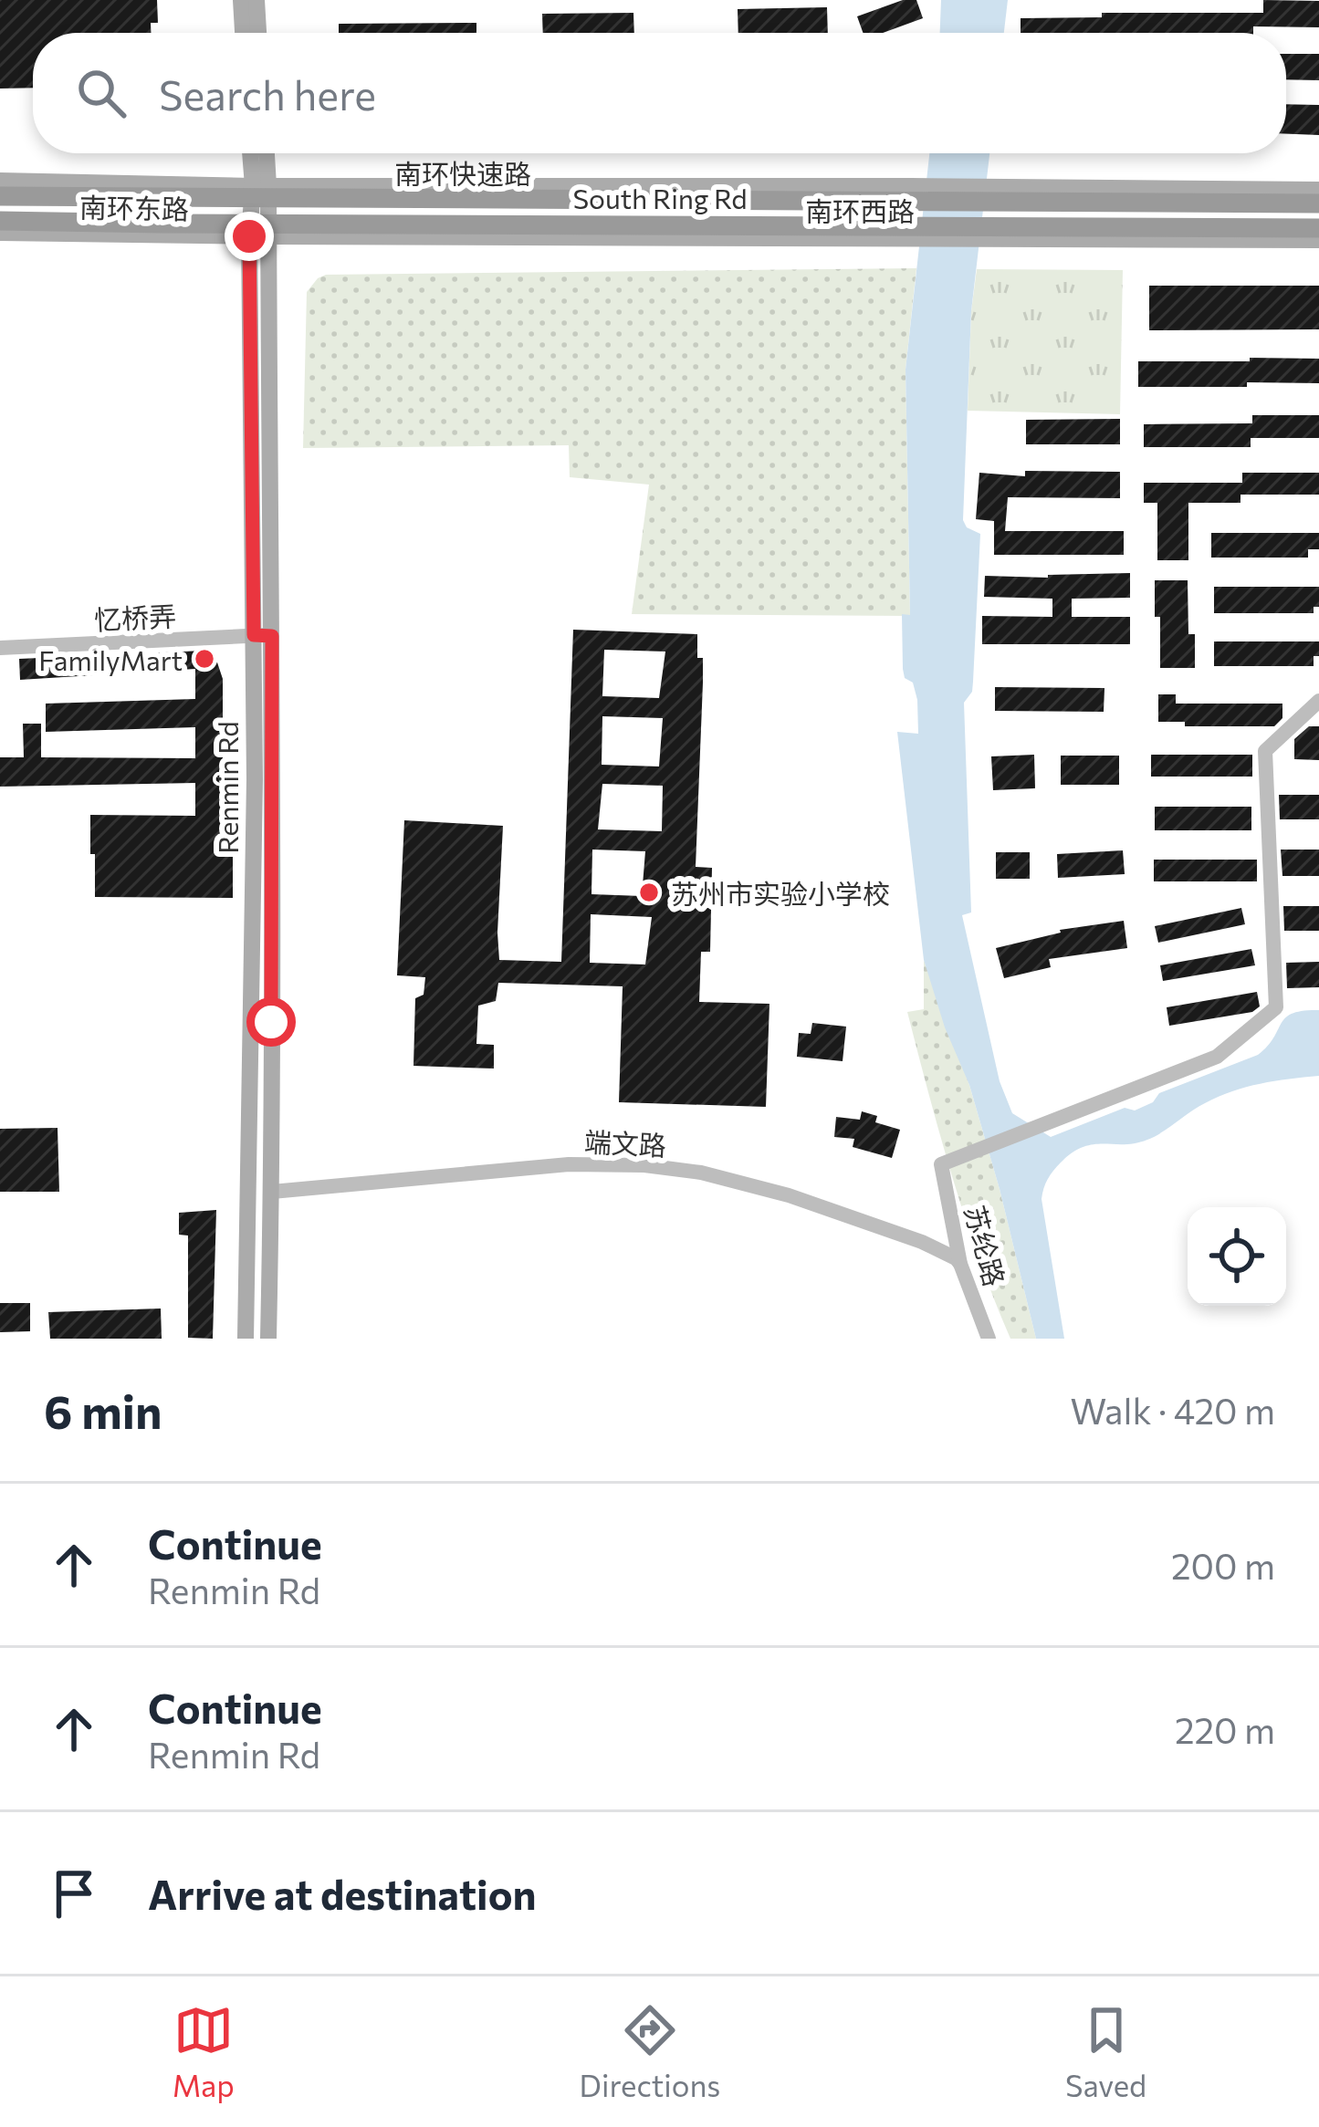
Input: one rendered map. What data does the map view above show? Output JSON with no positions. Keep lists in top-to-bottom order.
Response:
{
  "streets": {
    "highway": ["南环快速路", "South Ring Rd"],
    "main road": ["南环东路", "南环西路", "Renmin Rd"],
    "street": ["忆桥弄", "端文路", "苏纶路"]
  },
  "crossings": [
    ["南环东路", "南环西路"],
    ["南环东路", "Renmin Rd"],
    ["南环西路", "Renmin Rd"],
    ["忆桥弄", "Renmin Rd"],
    ["Renmin Rd", "端文路"],
    ["端文路", "苏纶路"]
  ],
  "places": ["FamilyMart", "苏州市实验小学校"],
  "page": {
    "search": "Search here",
    "heading": ["6 min", "Walk · 420 m"],
    "list": [
      ["Continue", "Renmin Rd", "200 m"],
      ["Continue", "Renmin Rd", "220 m"],
      "Arrive at destination"
    ],
    "nav": ["Map", "Directions", "Saved"]
  }
}
